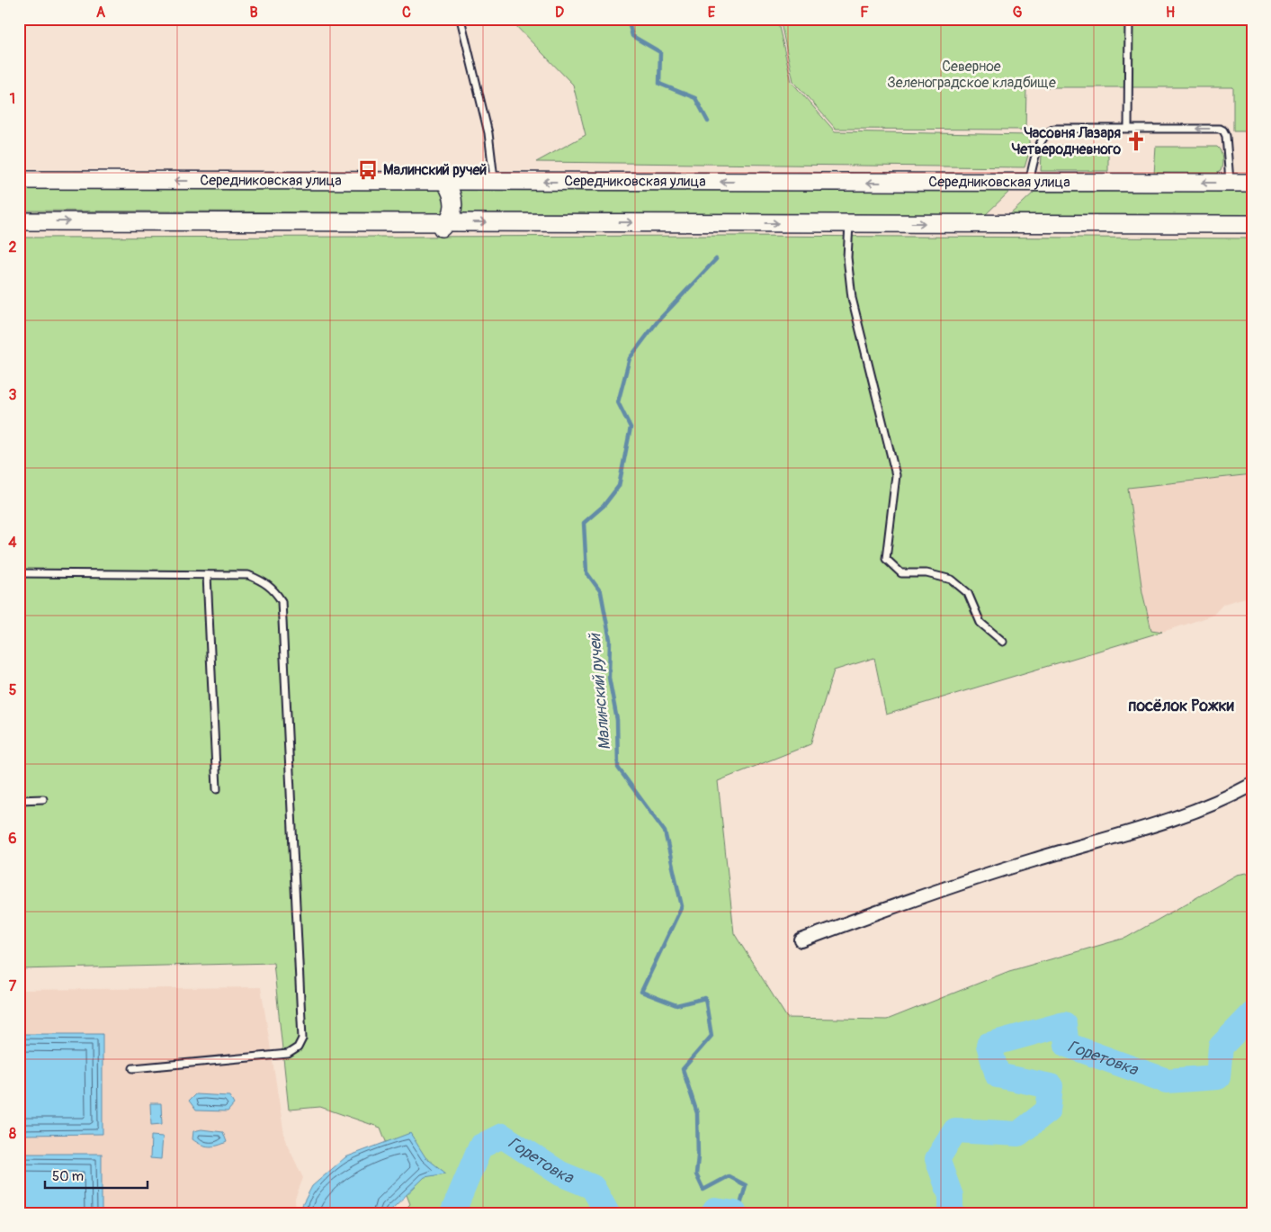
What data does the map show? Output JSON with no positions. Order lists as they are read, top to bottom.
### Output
{
  "streets": {
    "street": ["Середниковская улица"]
  },
  "districts": ["посёлок Рожки"],
  "water": ["Малинский ручей", "Горетовка"],
  "parks": ["Северное Зеленоградское кладбище"],
  "places": {
    "church": ["Часовня Лазаря Четверодневного"],
    "bus stop": ["Малинский ручей"]
  },
  "scale_bar": "50 m",
  "grid": {
    "columns": [
      "A",
      "B",
      "C",
      "D",
      "E",
      "F",
      "G",
      "H"
    ],
    "rows": [
      "1",
      "2",
      "3",
      "4",
      "5",
      "6",
      "7",
      "8"
    ]
  }
}
